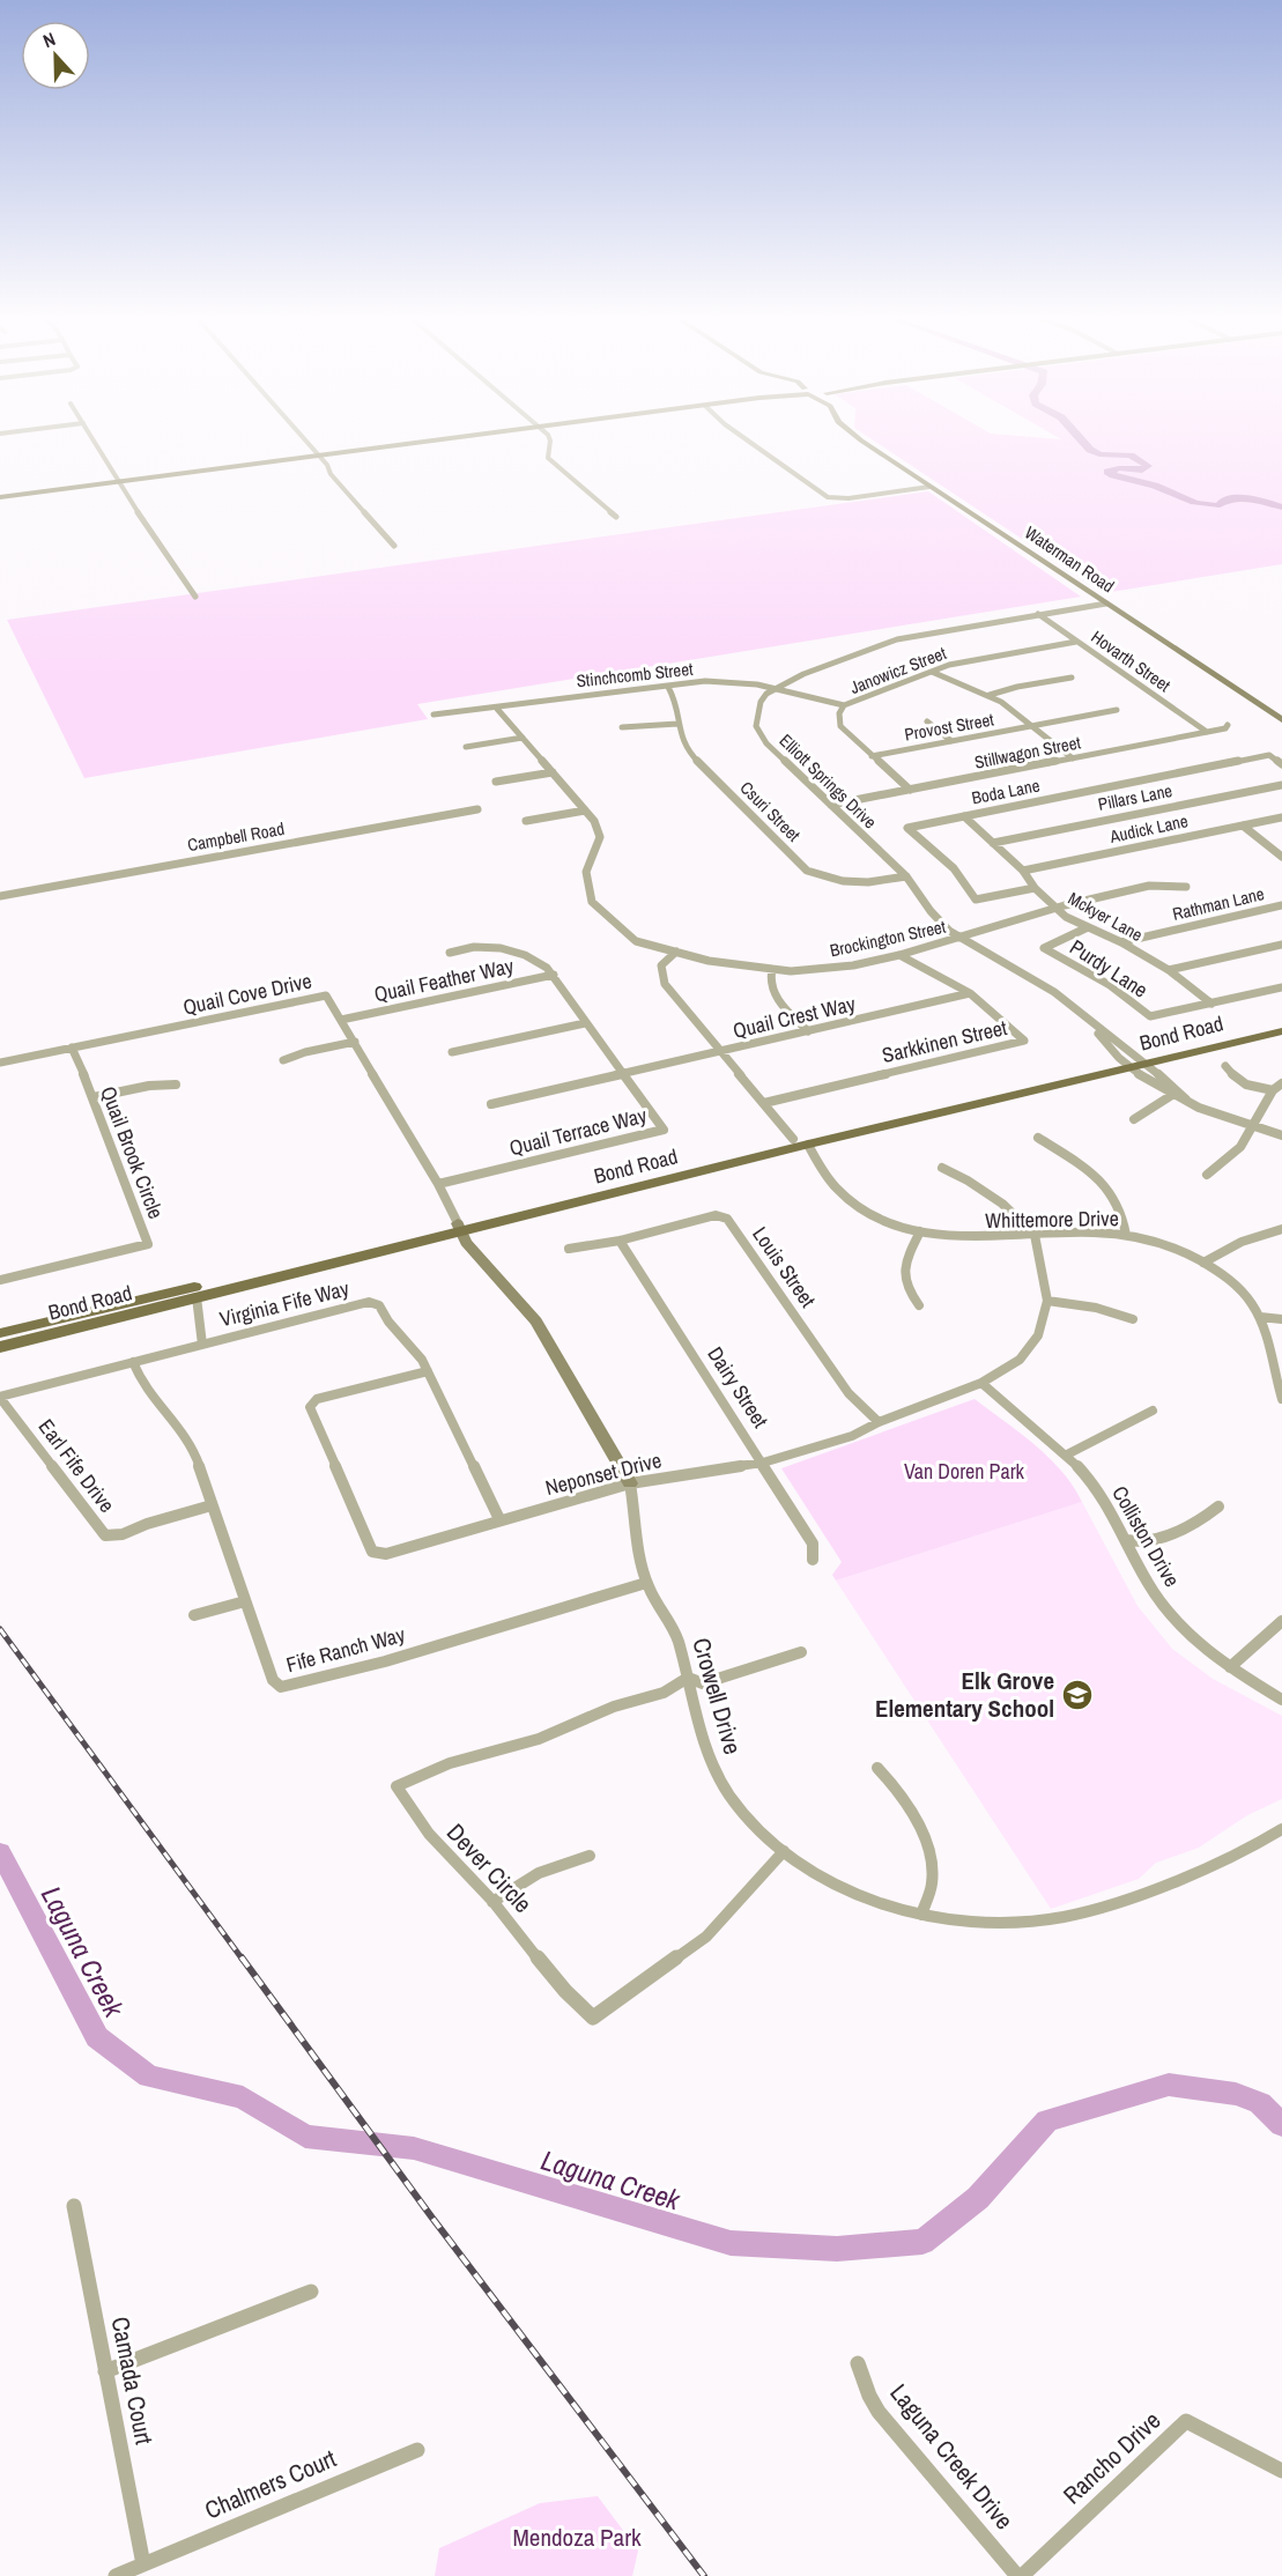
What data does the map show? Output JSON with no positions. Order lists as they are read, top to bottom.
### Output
{
  "streets": {
    "main road": ["Waterman Road", "Bond Road", "Crowell Drive"],
    "street": [
      "Hovarth Street",
      "Janowicz Street",
      "Stinchcomb Street",
      "Provost Street",
      "Stillwagon Street",
      "Elliott Springs Drive",
      "Boda Lane",
      "Pillars Lane",
      "Csuri Street",
      "Audick Lane",
      "Campbell Road",
      "Rathman Lane",
      "Mckyer Lane",
      "Brockington Street",
      "Purdy Lane",
      "Quail Feather Way",
      "Quail Cove Drive",
      "Quail Crest Way",
      "Sarkkinen Street",
      "Quail Terrace Way",
      "Quail Brook Circle",
      "Whittemore Drive",
      "Louis Street",
      "Virginia Fife Way",
      "Dairy Street",
      "Earl Fife Drive",
      "Neponset Drive",
      "Colliston Drive",
      "Fife Ranch Way",
      "Dever Circle",
      "Camada Court",
      "Laguna Creek Drive",
      "Rancho Drive",
      "Chalmers Court"
    ]
  },
  "crossings": [
    ["Hovarth Street", "Janowicz Street"],
    ["Hovarth Street", "Stillwagon Street"],
    ["Janowicz Street", "Stinchcomb Street"],
    ["Janowicz Street", "Provost Street"],
    ["Janowicz Street", "Stillwagon Street"],
    ["Stinchcomb Street", "Elliott Springs Drive"],
    ["Stinchcomb Street", "Csuri Street"],
    ["Stinchcomb Street", "Brockington Street"],
    ["Stillwagon Street", "Elliott Springs Drive"],
    ["Elliott Springs Drive", "Csuri Street"],
    ["Elliott Springs Drive", "Brockington Street"],
    ["Boda Lane", "Mckyer Lane"],
    ["Pillars Lane", "Mckyer Lane"],
    ["Audick Lane", "Mckyer Lane"],
    ["Rathman Lane", "Mckyer Lane"],
    ["Mckyer Lane", "Brockington Street"],
    ["Mckyer Lane", "Purdy Lane"],
    ["Brockington Street", "Sarkkinen Street"],
    ["Quail Feather Way", "Quail Cove Drive"],
    ["Quail Feather Way", "Quail Terrace Way"],
    ["Quail Cove Drive", "Bond Road"],
    ["Quail Cove Drive", "Quail Terrace Way"],
    ["Quail Cove Drive", "Quail Brook Circle"],
    ["Quail Cove Drive", "Crowell Drive"],
    ["Quail Crest Way", "Sarkkinen Street"],
    ["Quail Crest Way", "Quail Terrace Way"],
    ["Bond Road", "Whittemore Drive"],
    ["Bond Road", "Crowell Drive"],
    ["Whittemore Drive", "Neponset Drive"],
    ["Louis Street", "Dairy Street"],
    ["Louis Street", "Neponset Drive"],
    ["Virginia Fife Way", "Earl Fife Drive"],
    ["Virginia Fife Way", "Neponset Drive"],
    ["Virginia Fife Way", "Fife Ranch Way"],
    ["Dairy Street", "Neponset Drive"],
    ["Earl Fife Drive", "Fife Ranch Way"],
    ["Neponset Drive", "Colliston Drive"],
    ["Neponset Drive", "Crowell Drive"],
    ["Fife Ranch Way", "Crowell Drive"],
    ["Crowell Drive", "Dever Circle"],
    ["Camada Court", "Chalmers Court"],
    ["Laguna Creek Drive", "Rancho Drive"]
  ],
  "water": ["Laguna Creek"],
  "parks": ["Van Doren Park", "Mendoza Park"],
  "places": {
    "school or university": ["Elk Grove Elementary School"]
  },
  "north": "top"
}
